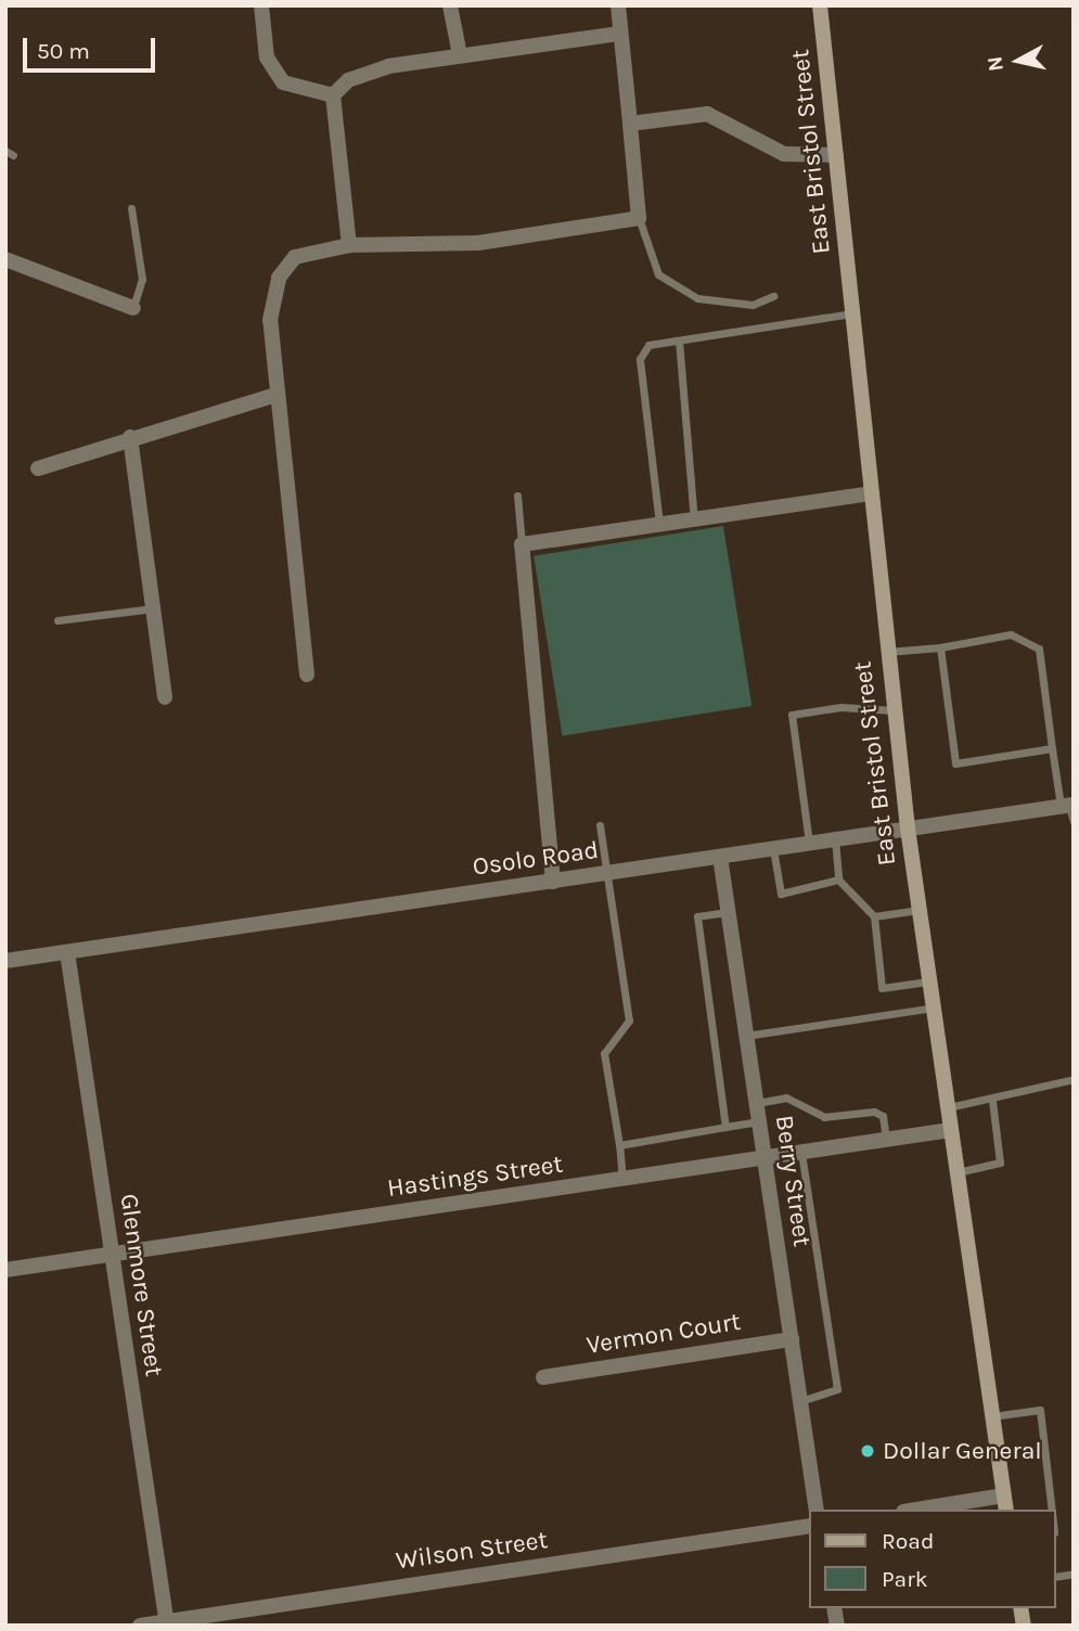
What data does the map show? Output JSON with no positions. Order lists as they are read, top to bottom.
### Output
{
  "streets": {
    "main road": ["East Bristol Street"],
    "street": [
      "Osolo Road",
      "Hastings Street",
      "Berry Street",
      "Glenmore Street",
      "Vermon Court",
      "Wilson Street"
    ]
  },
  "crossings": [
    ["East Bristol Street", "Osolo Road"],
    ["East Bristol Street", "Hastings Street"],
    ["Osolo Road", "Berry Street"],
    ["Osolo Road", "Glenmore Street"],
    ["Hastings Street", "Berry Street"],
    ["Hastings Street", "Glenmore Street"],
    ["Berry Street", "Vermon Court"],
    ["Glenmore Street", "Wilson Street"]
  ],
  "places": ["Dollar General"],
  "legend": ["Road", "Park"],
  "scale_bar": "50 m",
  "north": "left"
}
